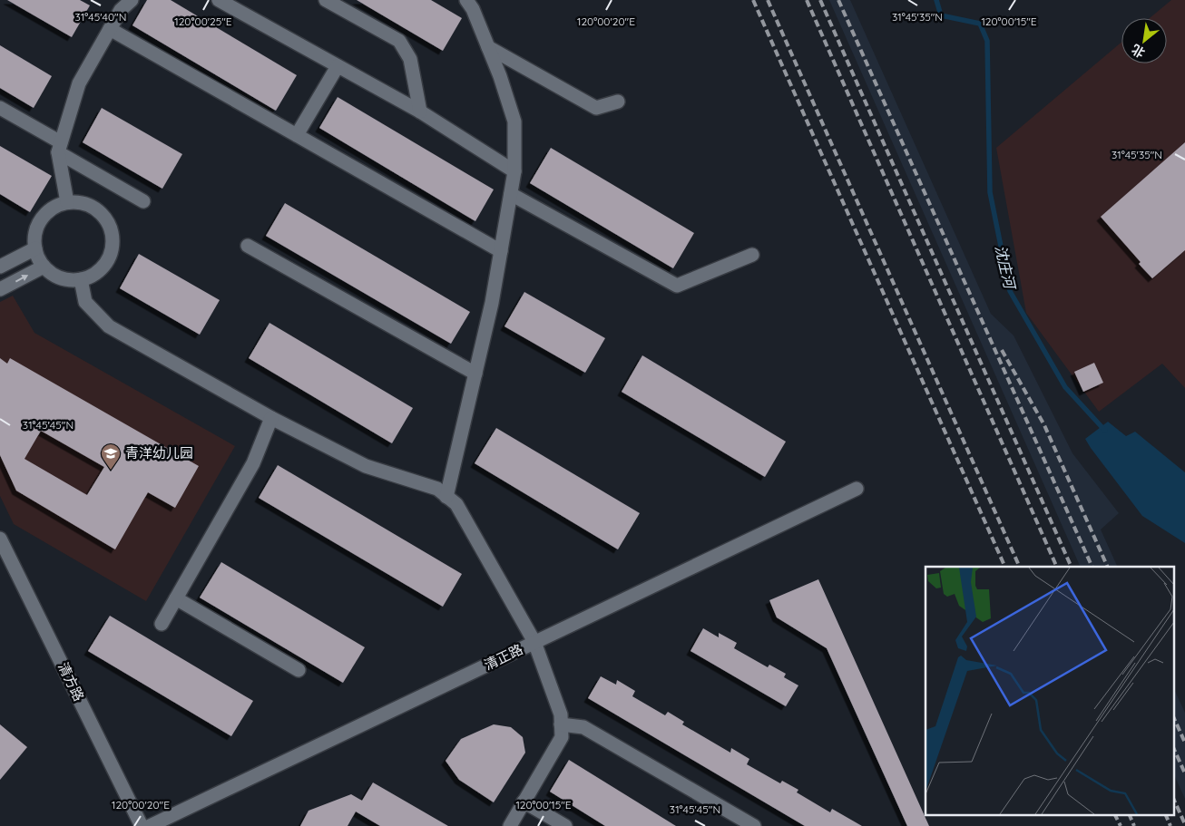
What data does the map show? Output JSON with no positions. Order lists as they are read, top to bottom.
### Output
{
  "streets": {
    "street": ["清正路", "清方路"]
  },
  "water": ["沈庄河"],
  "places": {
    "school or university": ["青洋幼儿园"]
  },
  "north": "bottom left",
  "coordinates": [
    "31°45'40\"N",
    "31°45'35\"N",
    "120°00'25\"E",
    "120°00'20\"E",
    "120°00'15\"E",
    "31°45'45\"N"
  ]
}
